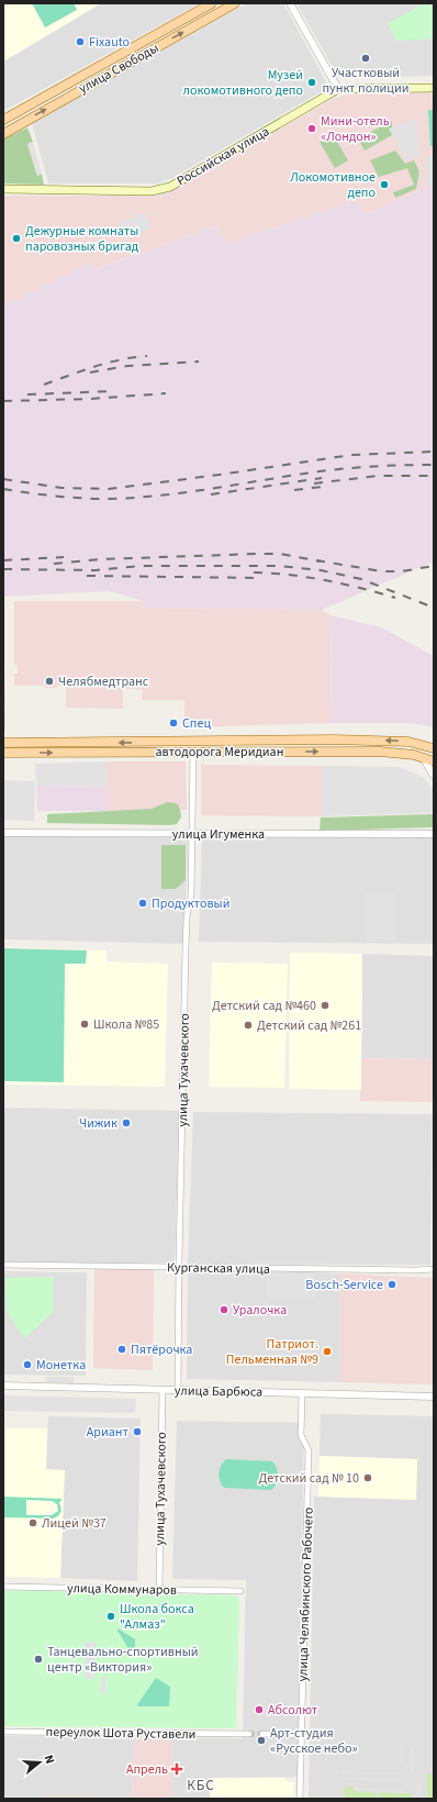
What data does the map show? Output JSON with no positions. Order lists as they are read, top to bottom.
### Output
{
  "streets": {
    "main road": ["улица Свободы", "Российская улица", "автодорога Меридиан"],
    "street": [
      "улица Игуменка",
      "улица Тухачевского",
      "Курганская улица",
      "улица Барбюса",
      "улица Коммунаров",
      "улица Челябинского Рабочего",
      "переулок Шота Руставели"
    ]
  },
  "crossings": [
    ["автодорога Меридиан", "улица Тухачевского"],
    ["улица Игуменка", "улица Тухачевского"],
    ["улица Тухачевского", "Курганская улица"],
    ["улица Тухачевского", "улица Барбюса"],
    ["улица Тухачевского", "улица Коммунаров"],
    ["улица Барбюса", "улица Челябинского Рабочего"]
  ],
  "districts": ["КБС"],
  "places": {
    "other": [
      "Fixauto",
      "Участковый пункт полиции",
      "Музей локомотивного депо",
      "Мини-отель «Лондон»",
      "Локомотивное депо",
      "Дежурные комнаты паровозных бригад",
      "Челябмедтранс",
      "Спец",
      "Продуктовый",
      "Детский сад №460",
      "Школа №85",
      "Детский сад №261",
      "Чижик",
      "Bosch-Service",
      "Уралочка",
      "Пятёрочка",
      "Патриот. Пельменная №9",
      "Монетка",
      "Ариант",
      "Детский сад № 10",
      "Лицей №37",
      "Школа бокса \"Алмаз\"",
      "Танцевально-спортивный центр «Виктория»",
      "Абсолют",
      "Арт-студия «Русское небо»"
    ],
    "health": ["Апрель"]
  },
  "north": "right"
}
